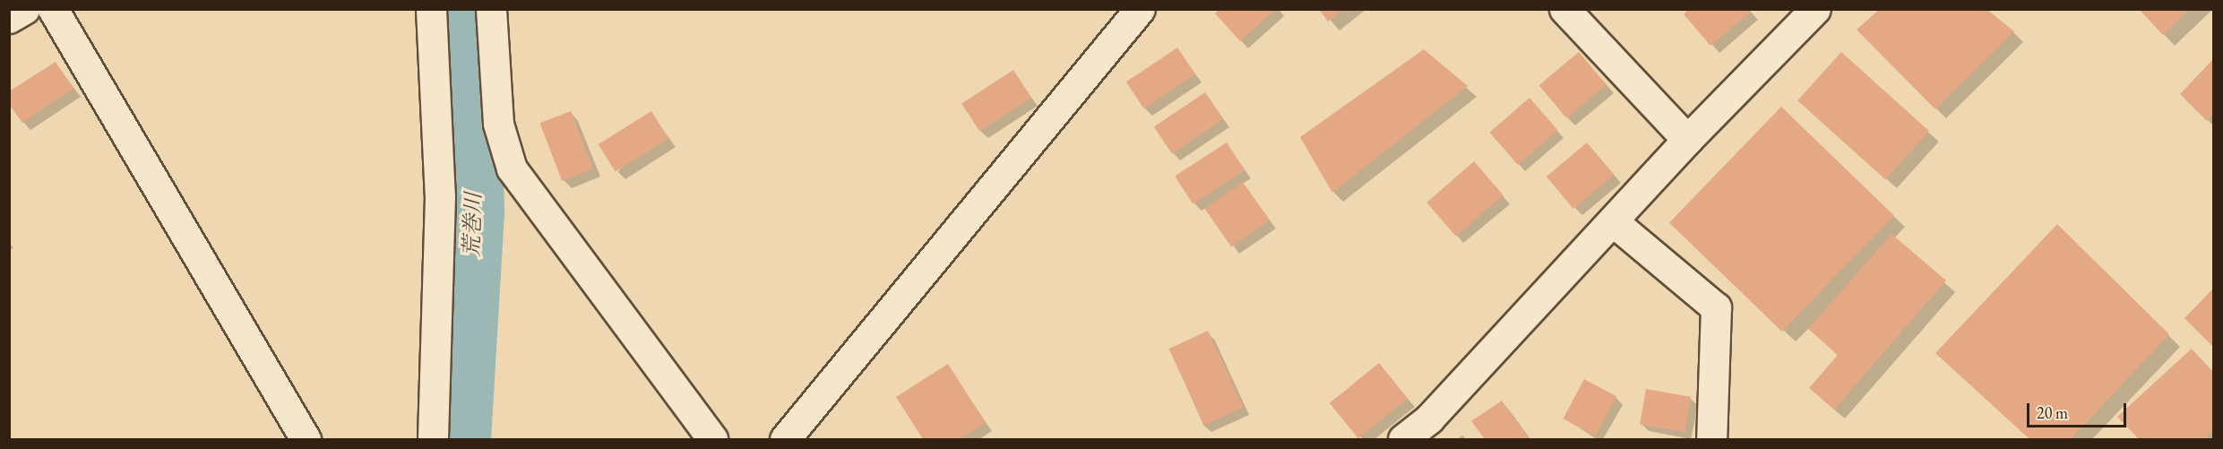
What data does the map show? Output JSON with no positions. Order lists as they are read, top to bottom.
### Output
{
  "water": ["荒巻川"],
  "scale_bar": "20 m"
}
